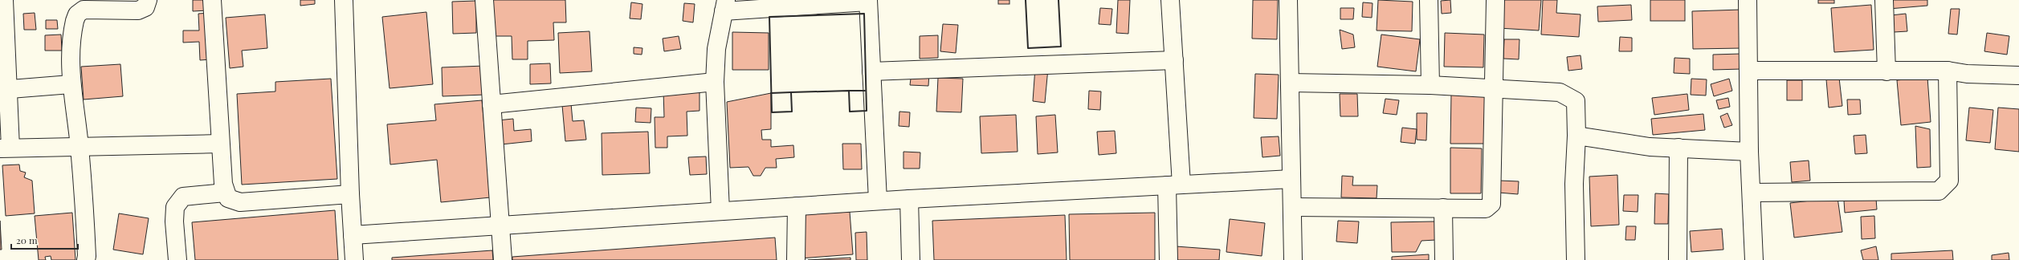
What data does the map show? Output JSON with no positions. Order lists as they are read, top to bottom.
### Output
{
  "scale_bar": "20 m"
}
